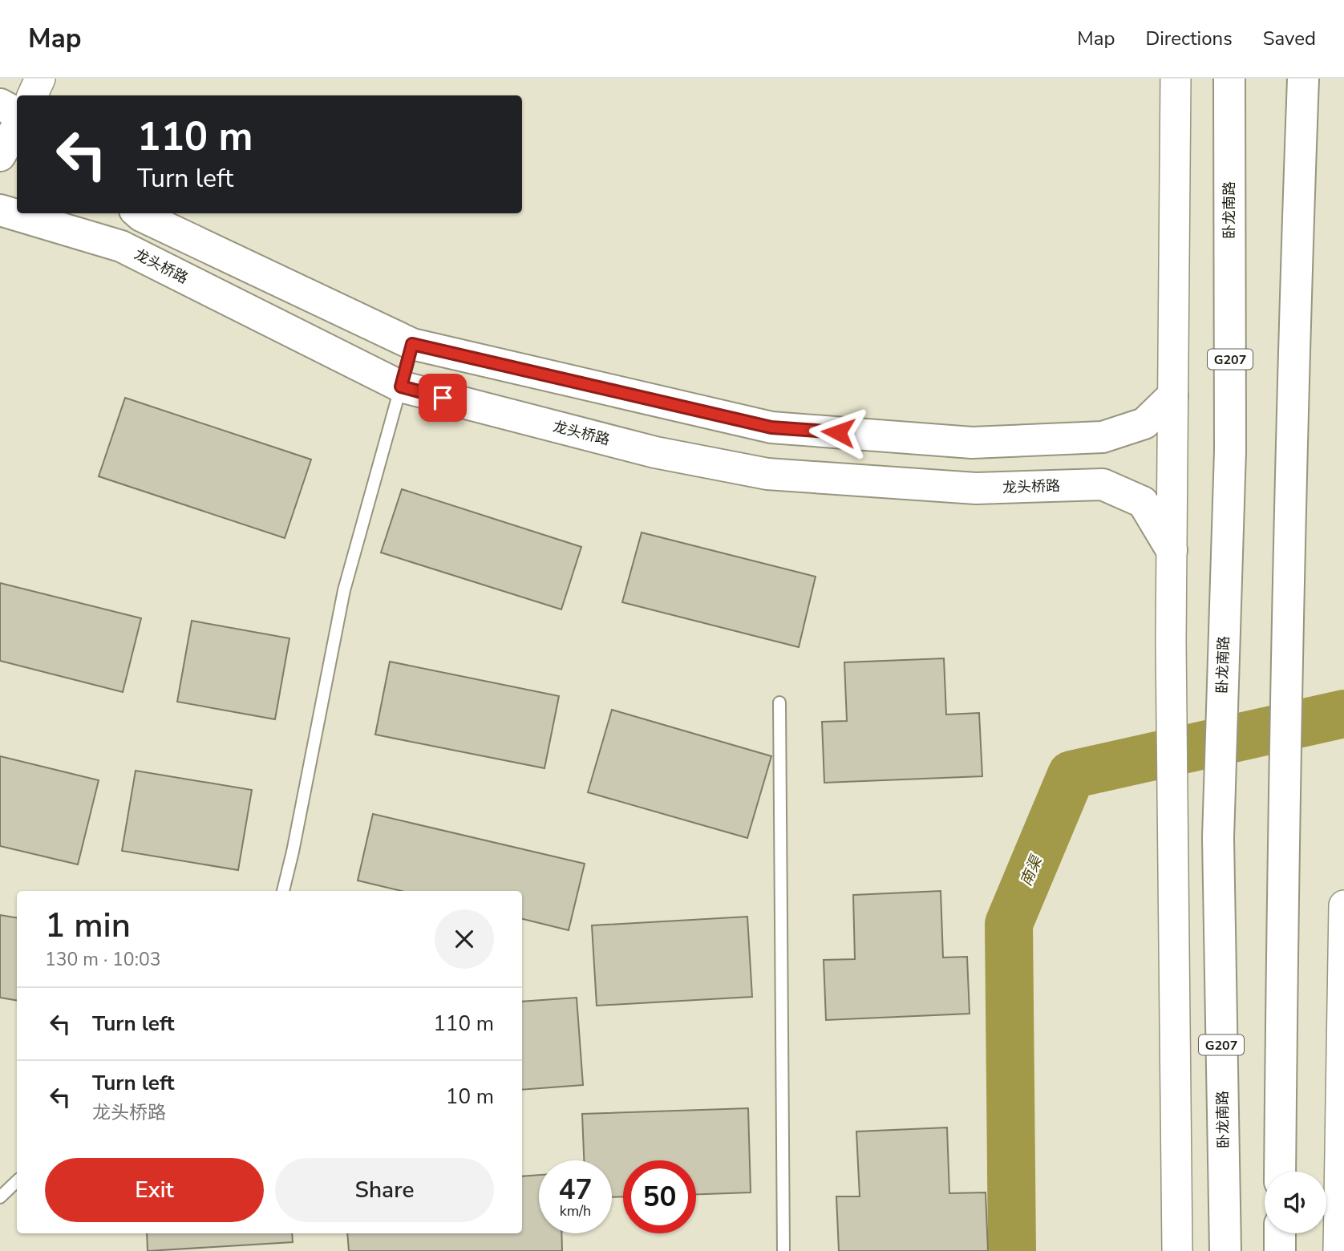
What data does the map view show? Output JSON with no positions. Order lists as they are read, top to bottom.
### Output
{
  "streets": {
    "main road": ["卧龙南路", "龙头桥路", "G207"]
  },
  "water": ["南渠"],
  "page": {
    "header": "Map",
    "nav": ["Map", "Directions", "Saved"],
    "turn": ["110 m", "Turn left"],
    "heading": ["1 min", "130 m · 10:03"],
    "list": [
      {
        "name": "Turn left",
        "value": "110 m"
      },
      {
        "name": "Turn left",
        "note": "龙头桥路",
        "value": "10 m"
      }
    ],
    "buttons": ["Exit", "Share"],
    "speed": "47 km/h",
    "limit": "50"
  }
}
